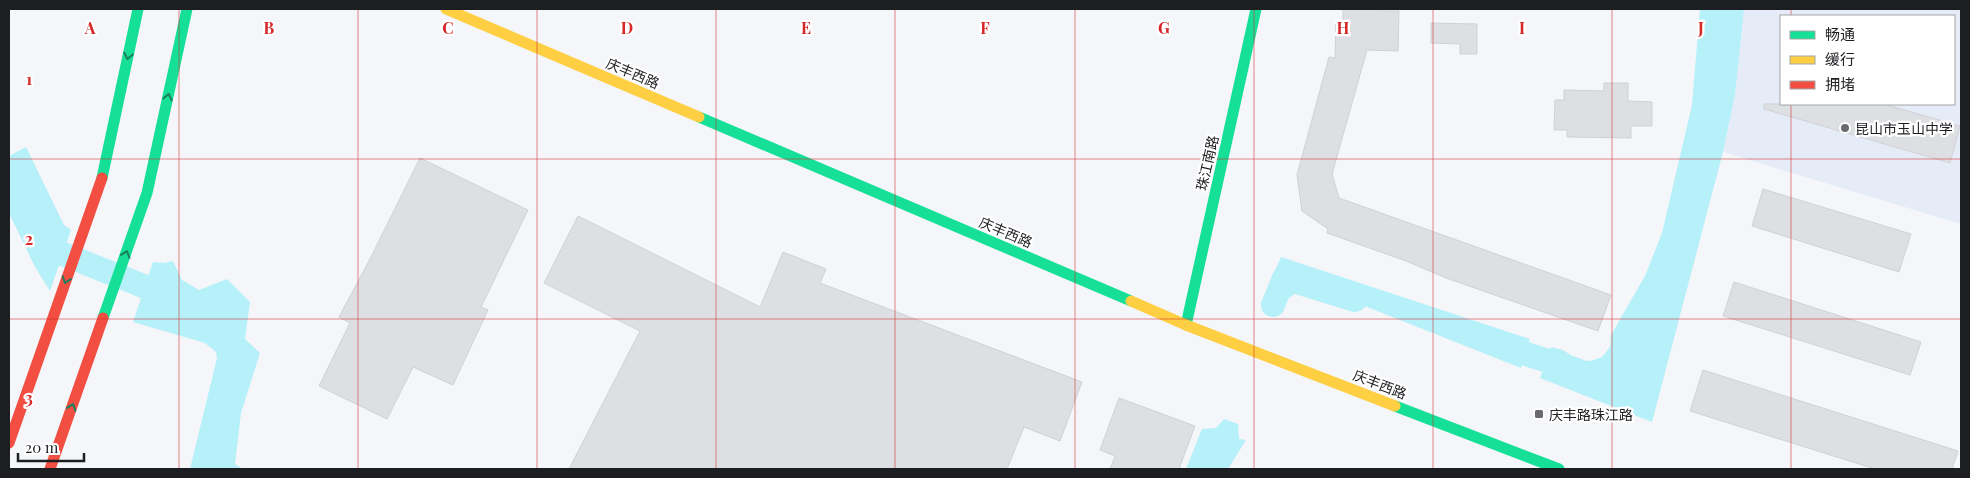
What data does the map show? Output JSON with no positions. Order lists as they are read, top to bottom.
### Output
{
  "streets": {
    "street": ["庆丰西路", "珠江南路"]
  },
  "crossings": [
    ["庆丰西路", "珠江南路"]
  ],
  "places": {
    "other": ["昆山市玉山中学"],
    "transit": ["庆丰路珠江路"]
  },
  "legend": ["畅通", "缓行", "拥堵"],
  "scale_bar": "20 m",
  "grid": {
    "columns": [
      "A",
      "B",
      "C",
      "D",
      "E",
      "F",
      "G",
      "H",
      "I",
      "J"
    ],
    "rows": ["1", "2", "3"]
  }
}
